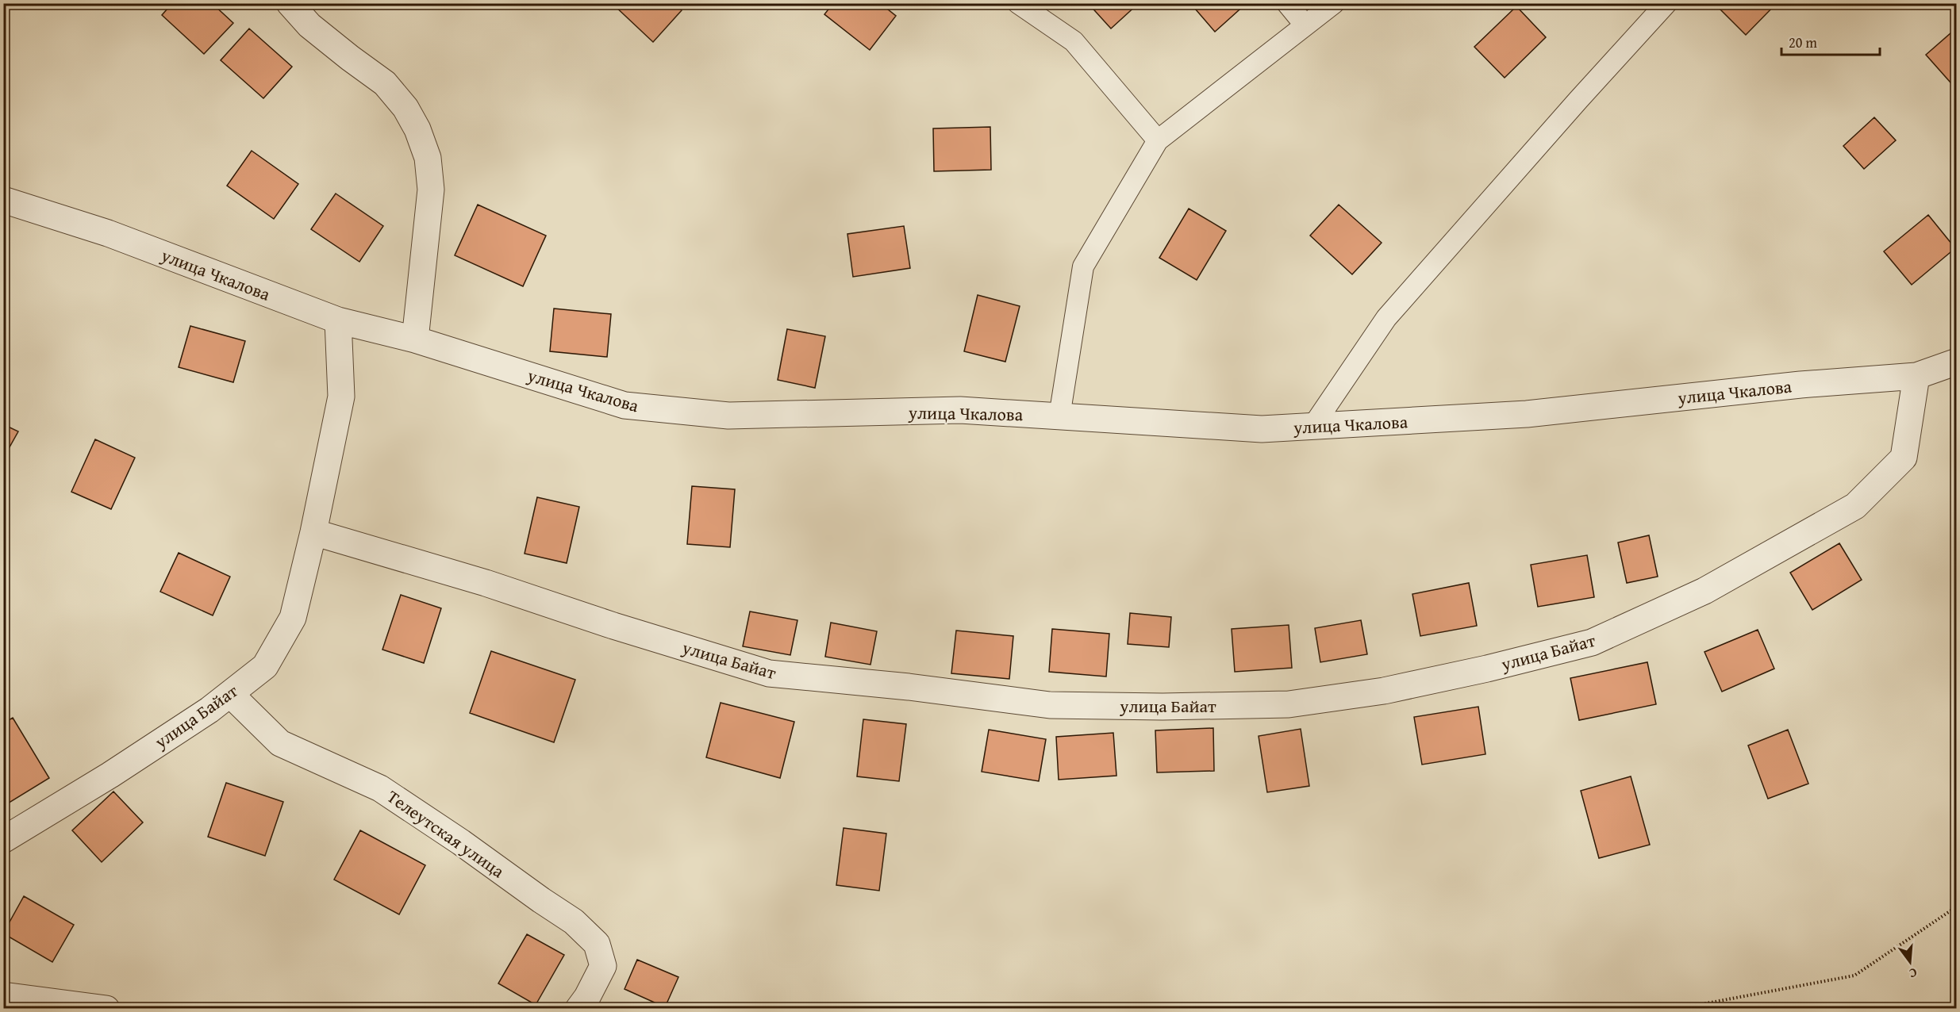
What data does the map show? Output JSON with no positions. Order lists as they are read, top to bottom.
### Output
{
  "streets": {
    "street": ["улица Чкалова", "улица Байат", "Телеутская улица"]
  },
  "crossings": [
    ["улица Чкалова", "улица Байат"],
    ["улица Байат", "Телеутская улица"]
  ],
  "scale_bar": "20 m",
  "north": "bottom"
}
